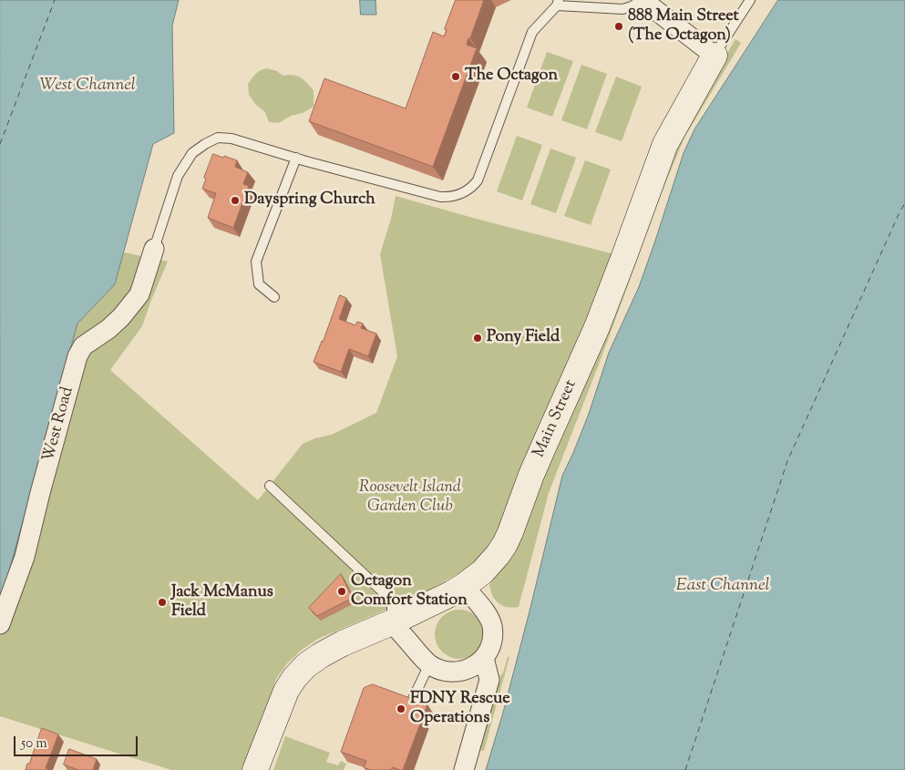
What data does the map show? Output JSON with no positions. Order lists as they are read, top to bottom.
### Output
{
  "streets": {
    "street": ["Main Street", "West Road"]
  },
  "water": ["West Channel", "East Channel"],
  "parks": ["Roosevelt Island Garden Club"],
  "places": [
    "888 Main Street (The Octagon)",
    "The Octagon",
    "Dayspring Church",
    "Pony Field",
    "Octagon Comfort Station",
    "Jack McManus Field",
    "FDNY Rescue Operations"
  ],
  "scale_bar": "50 m"
}
